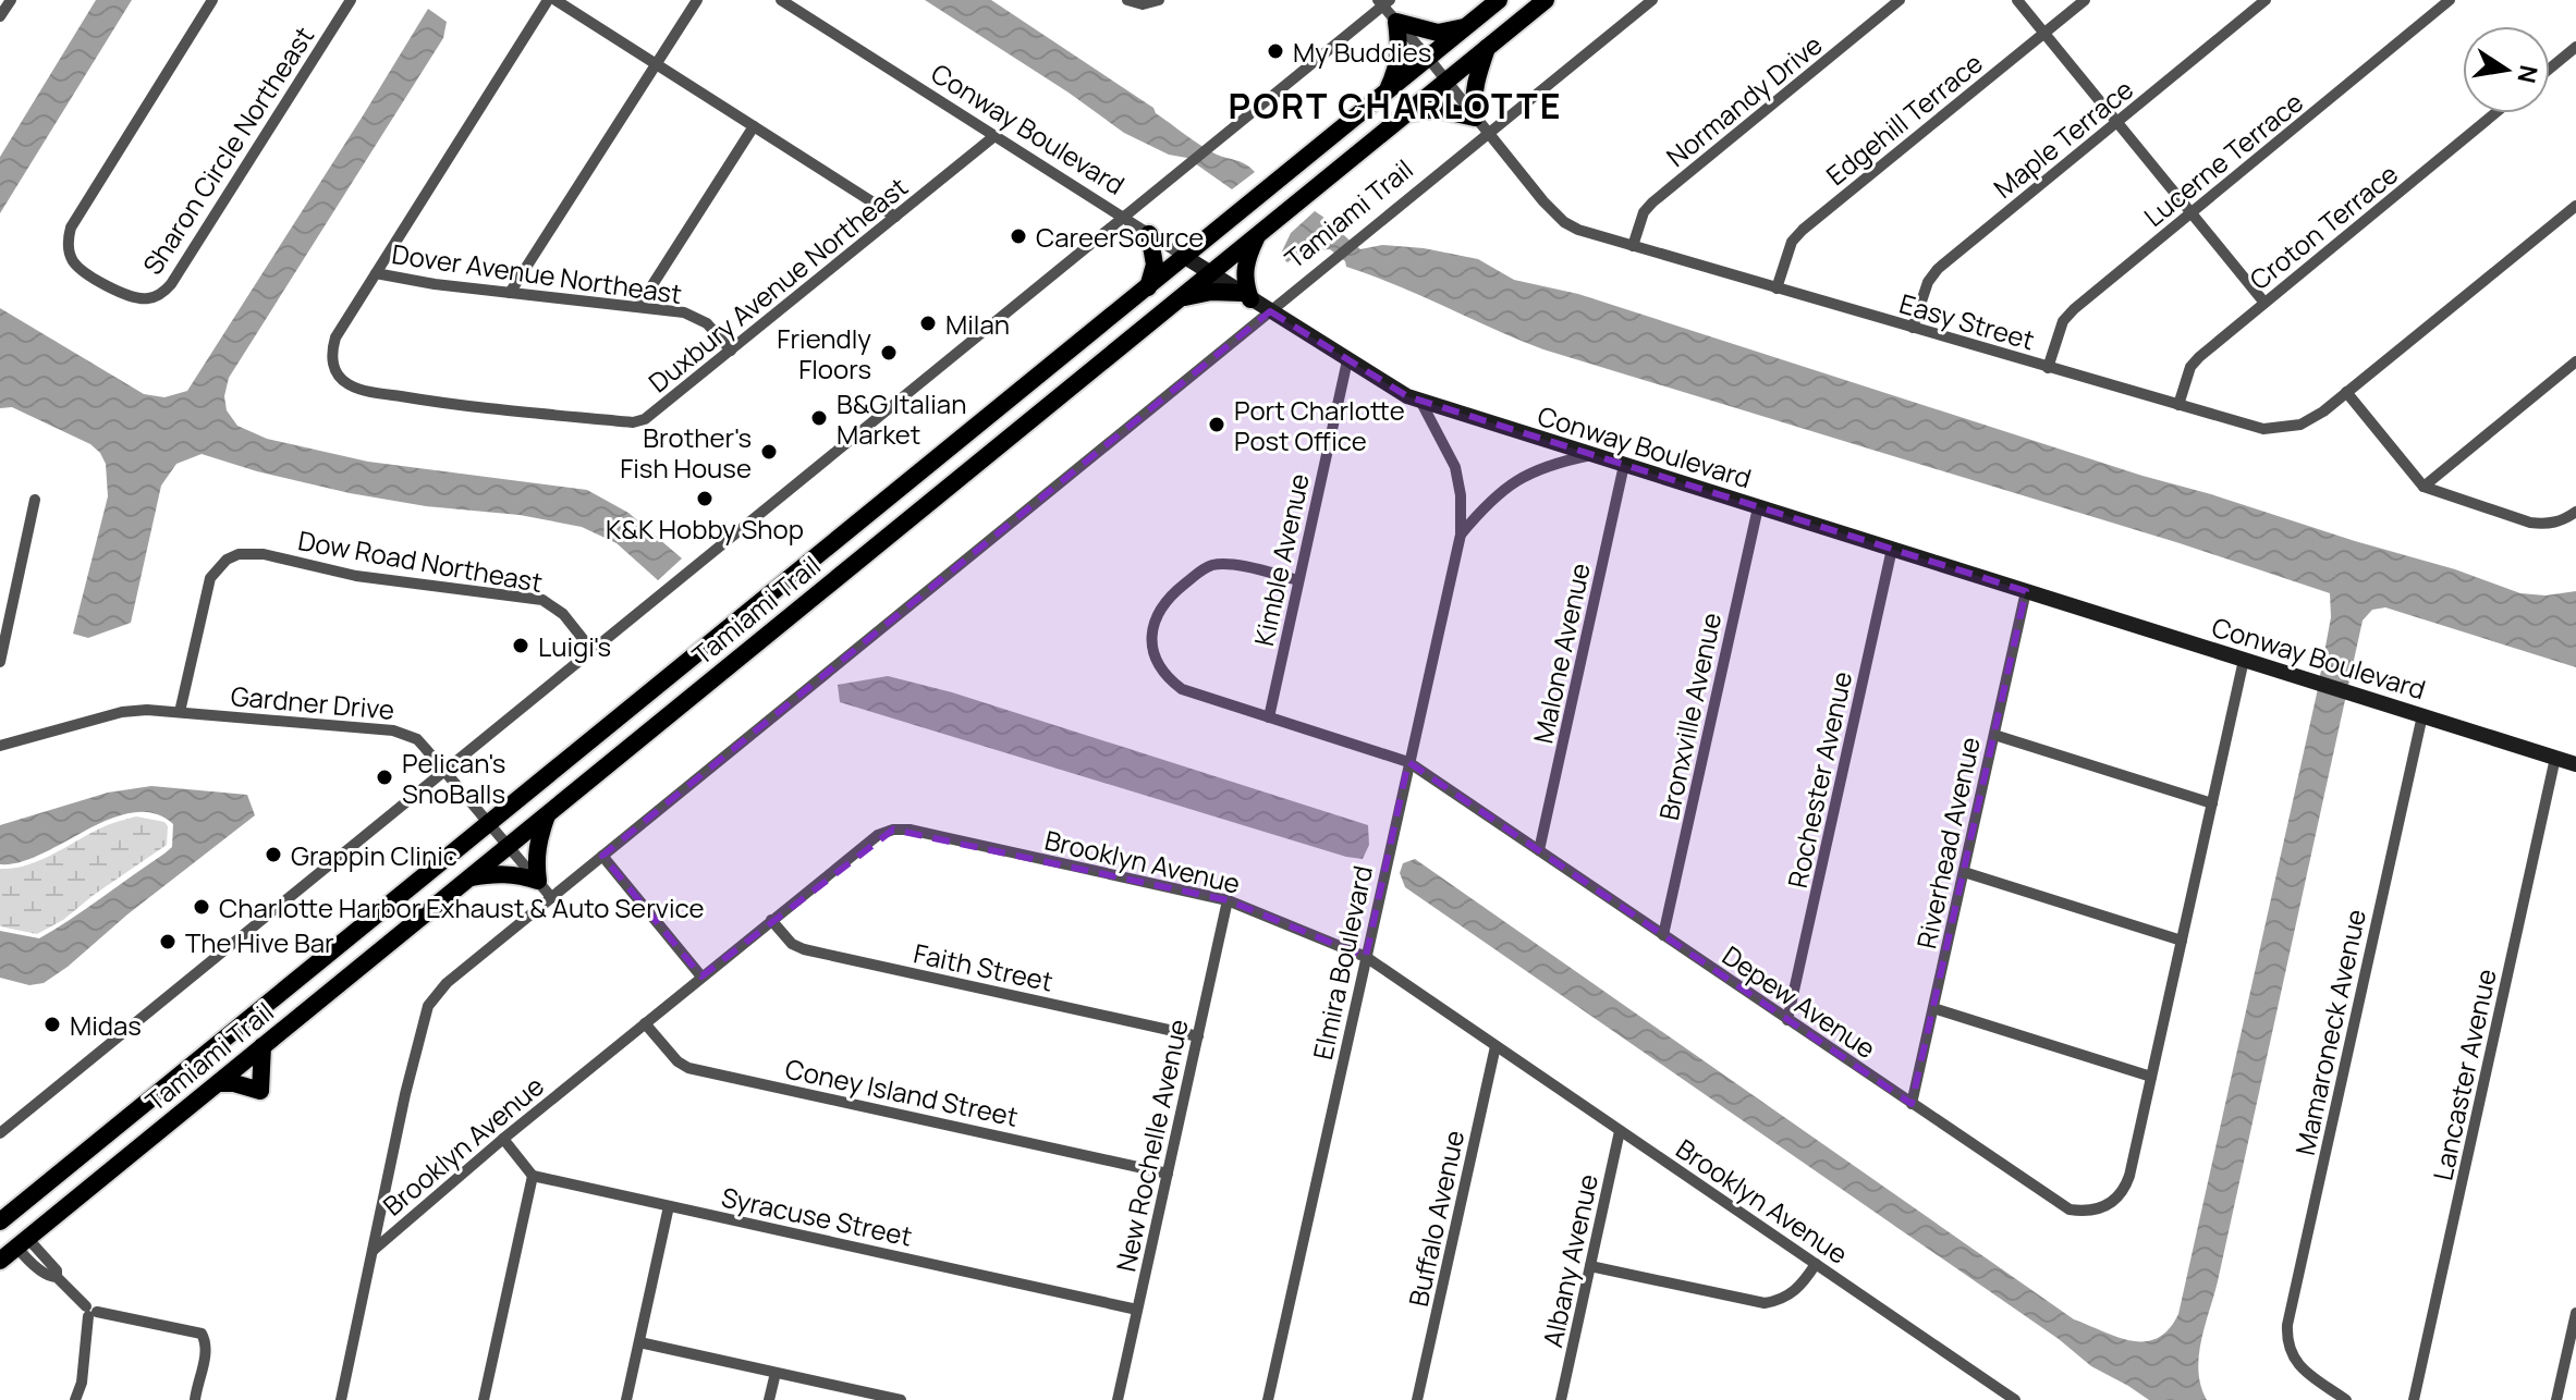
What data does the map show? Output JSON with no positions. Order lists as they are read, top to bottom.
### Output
{
  "streets": {
    "main road": ["Tamiami Trail"],
    "street": [
      "Normandy Drive",
      "Edgehill Terrace",
      "Conway Boulevard",
      "Maple Terrace",
      "Sharon Circle Northeast",
      "Lucerne Terrace",
      "Croton Terrace",
      "Dover Avenue Northeast",
      "Duxbury Avenue Northeast",
      "Easy Street",
      "Kimble Avenue",
      "Dow Road Northeast",
      "Malone Avenue",
      "Gardner Drive",
      "Bronxville Avenue",
      "Rochester Avenue",
      "Riverhead Avenue",
      "Brooklyn Avenue",
      "Elmira Boulevard",
      "Faith Street",
      "Depew Avenue",
      "Mamaroneck Avenue",
      "Lancaster Avenue",
      "Coney Island Street",
      "New Rochelle Avenue",
      "Syracuse Street",
      "Buffalo Avenue",
      "Albany Avenue"
    ]
  },
  "crossings": [
    ["Normandy Drive", "Easy Street"],
    ["Edgehill Terrace", "Easy Street"],
    ["Conway Boulevard", "Tamiami Trail"],
    ["Conway Boulevard", "Duxbury Avenue Northeast"],
    ["Conway Boulevard", "Kimble Avenue"],
    ["Conway Boulevard", "Malone Avenue"],
    ["Conway Boulevard", "Bronxville Avenue"],
    ["Conway Boulevard", "Rochester Avenue"],
    ["Conway Boulevard", "Riverhead Avenue"],
    ["Conway Boulevard", "Elmira Boulevard"],
    ["Conway Boulevard", "Depew Avenue"],
    ["Conway Boulevard", "Mamaroneck Avenue"],
    ["Conway Boulevard", "Lancaster Avenue"],
    ["Maple Terrace", "Easy Street"],
    ["Lucerne Terrace", "Easy Street"],
    ["Tamiami Trail", "Easy Street"],
    ["Tamiami Trail", "Gardner Drive"],
    ["Tamiami Trail", "Brooklyn Avenue"],
    ["Croton Terrace", "Easy Street"],
    ["Dover Avenue Northeast", "Duxbury Avenue Northeast"],
    ["Kimble Avenue", "Depew Avenue"],
    ["Dow Road Northeast", "Gardner Drive"],
    ["Malone Avenue", "Depew Avenue"],
    ["Bronxville Avenue", "Depew Avenue"],
    ["Rochester Avenue", "Depew Avenue"],
    ["Riverhead Avenue", "Depew Avenue"],
    ["Brooklyn Avenue", "Elmira Boulevard"],
    ["Brooklyn Avenue", "Faith Street"],
    ["Brooklyn Avenue", "Coney Island Street"],
    ["Brooklyn Avenue", "New Rochelle Avenue"],
    ["Brooklyn Avenue", "Buffalo Avenue"],
    ["Brooklyn Avenue", "Albany Avenue"],
    ["Elmira Boulevard", "Depew Avenue"],
    ["Faith Street", "New Rochelle Avenue"],
    ["Coney Island Street", "New Rochelle Avenue"],
    ["New Rochelle Avenue", "Syracuse Street"]
  ],
  "districts": ["PORT CHARLOTTE"],
  "places": [
    "My Buddies",
    "CareerSource",
    "Milan",
    "Friendly Floors",
    "B&G Italian Market",
    "Port Charlotte Post Office",
    "Brother's Fish House",
    "K&K Hobby Shop",
    "Luigi's",
    "Pelican's SnoBalls",
    "Grappin Clinic",
    "Charlotte Harbor Exhaust & Auto Service",
    "The Hive Bar",
    "Midas"
  ],
  "north": "right"
}
